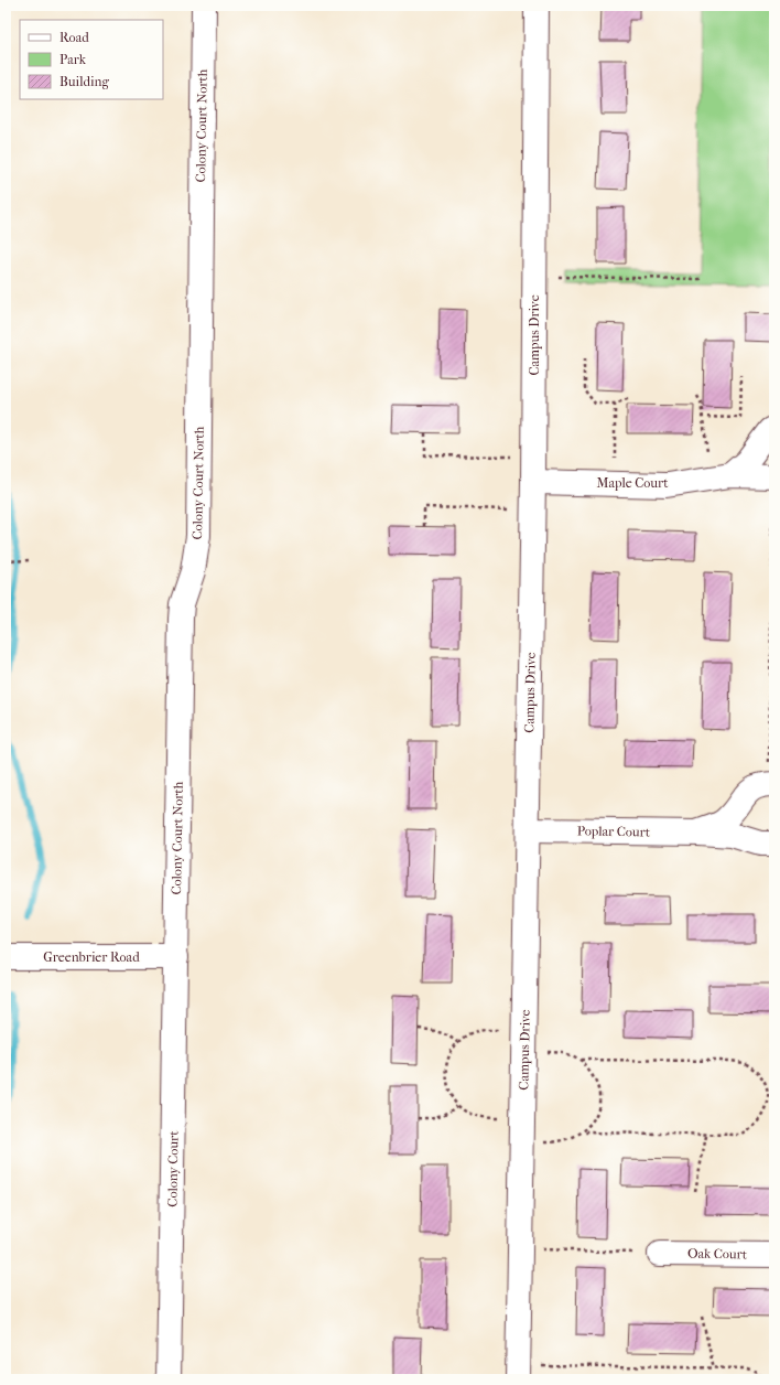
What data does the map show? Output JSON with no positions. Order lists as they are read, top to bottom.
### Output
{
  "streets": {
    "street": [
      "Colony Court North",
      "Campus Drive",
      "Maple Court",
      "Poplar Court",
      "Greenbrier Road",
      "Colony Court",
      "Oak Court"
    ]
  },
  "crossings": [
    ["Colony Court North", "Greenbrier Road"],
    ["Colony Court North", "Colony Court"],
    ["Campus Drive", "Maple Court"],
    ["Campus Drive", "Poplar Court"],
    ["Greenbrier Road", "Colony Court"]
  ],
  "legend": ["Road", "Park", "Building"]
}
